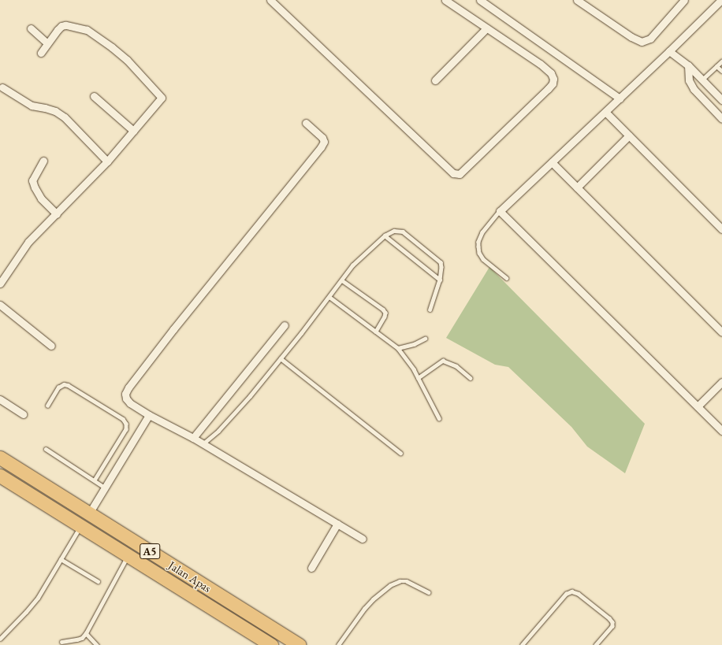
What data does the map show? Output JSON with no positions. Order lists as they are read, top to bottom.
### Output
{
  "streets": {
    "highway": ["A5", "Jalan Apas"]
  }
}
